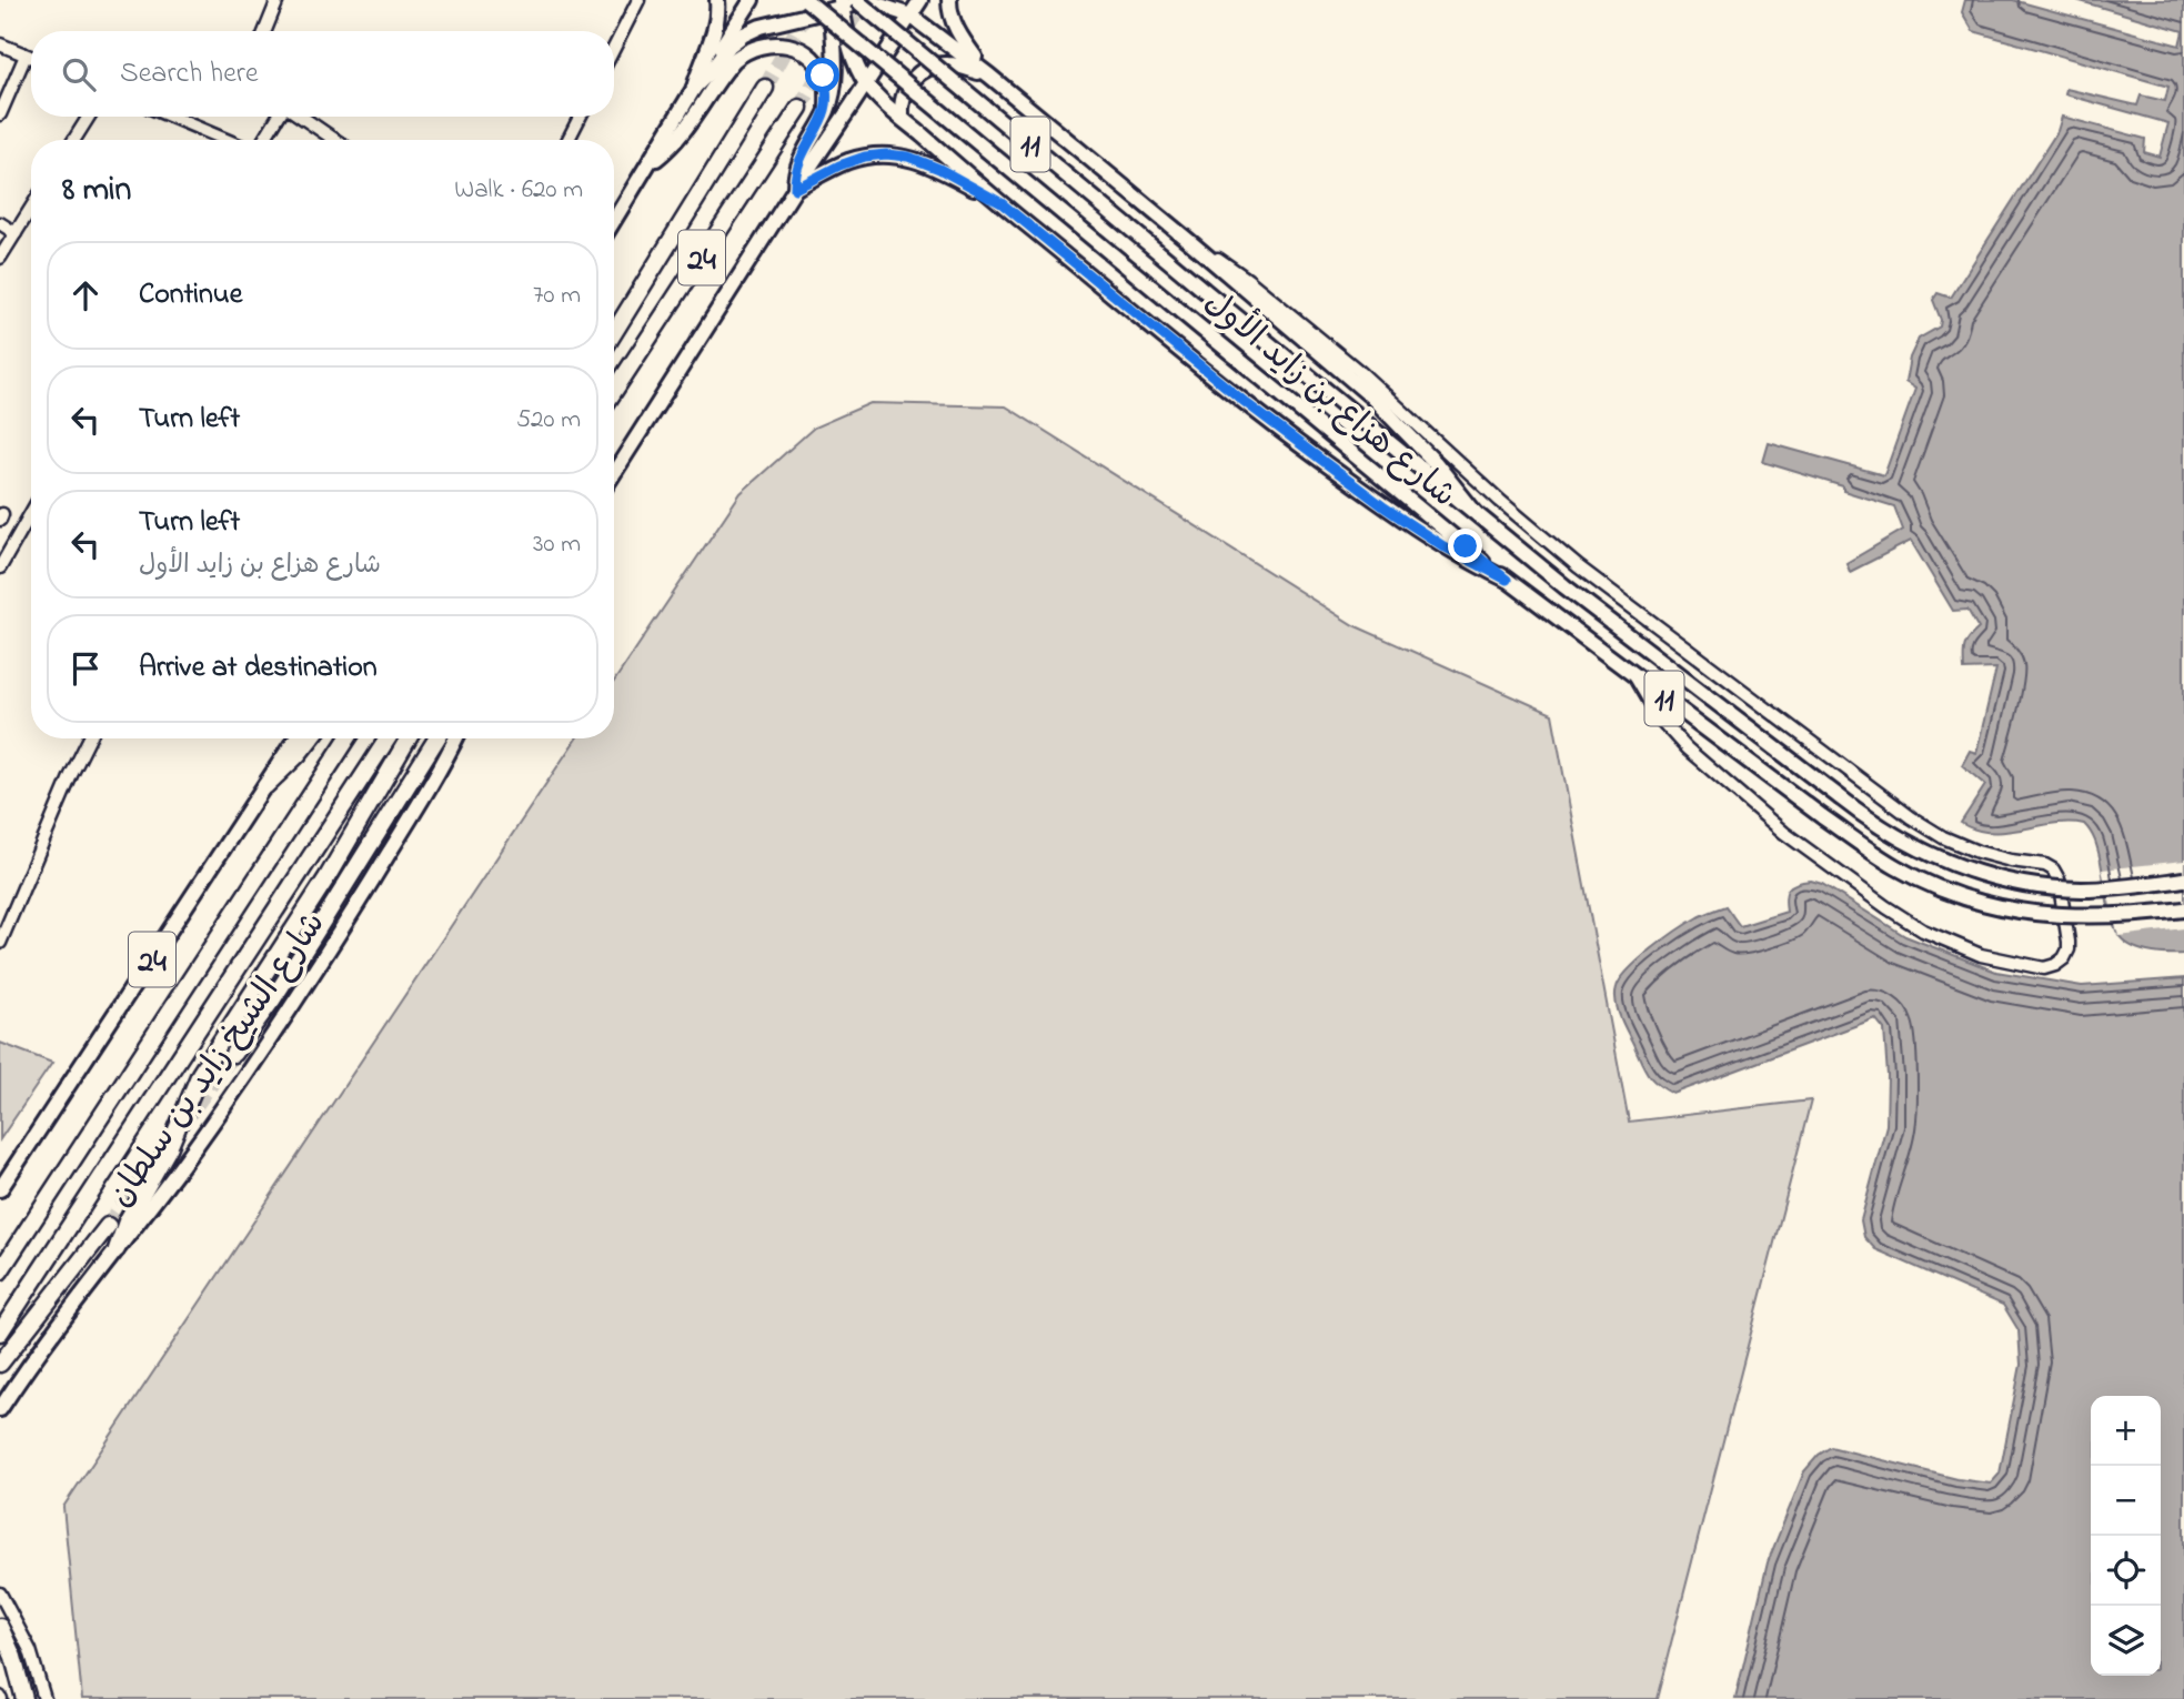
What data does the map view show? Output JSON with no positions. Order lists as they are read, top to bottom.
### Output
{
  "streets": {
    "highway": ["24", "شارع الشيخ زايد بن سلطان"],
    "main road": ["11", "شارع هزاع بن زايد الأول"]
  },
  "page": {
    "search": "Search here",
    "heading": ["8 min", "Walk · 620 m"],
    "list": [
      ["Continue", "70 m"],
      ["Turn left", "520 m"],
      ["Turn left", "شارع هزاع بن زايد الأول", "30 m"],
      "Arrive at destination"
    ],
    "map_buttons": ["+", "−"]
  }
}
